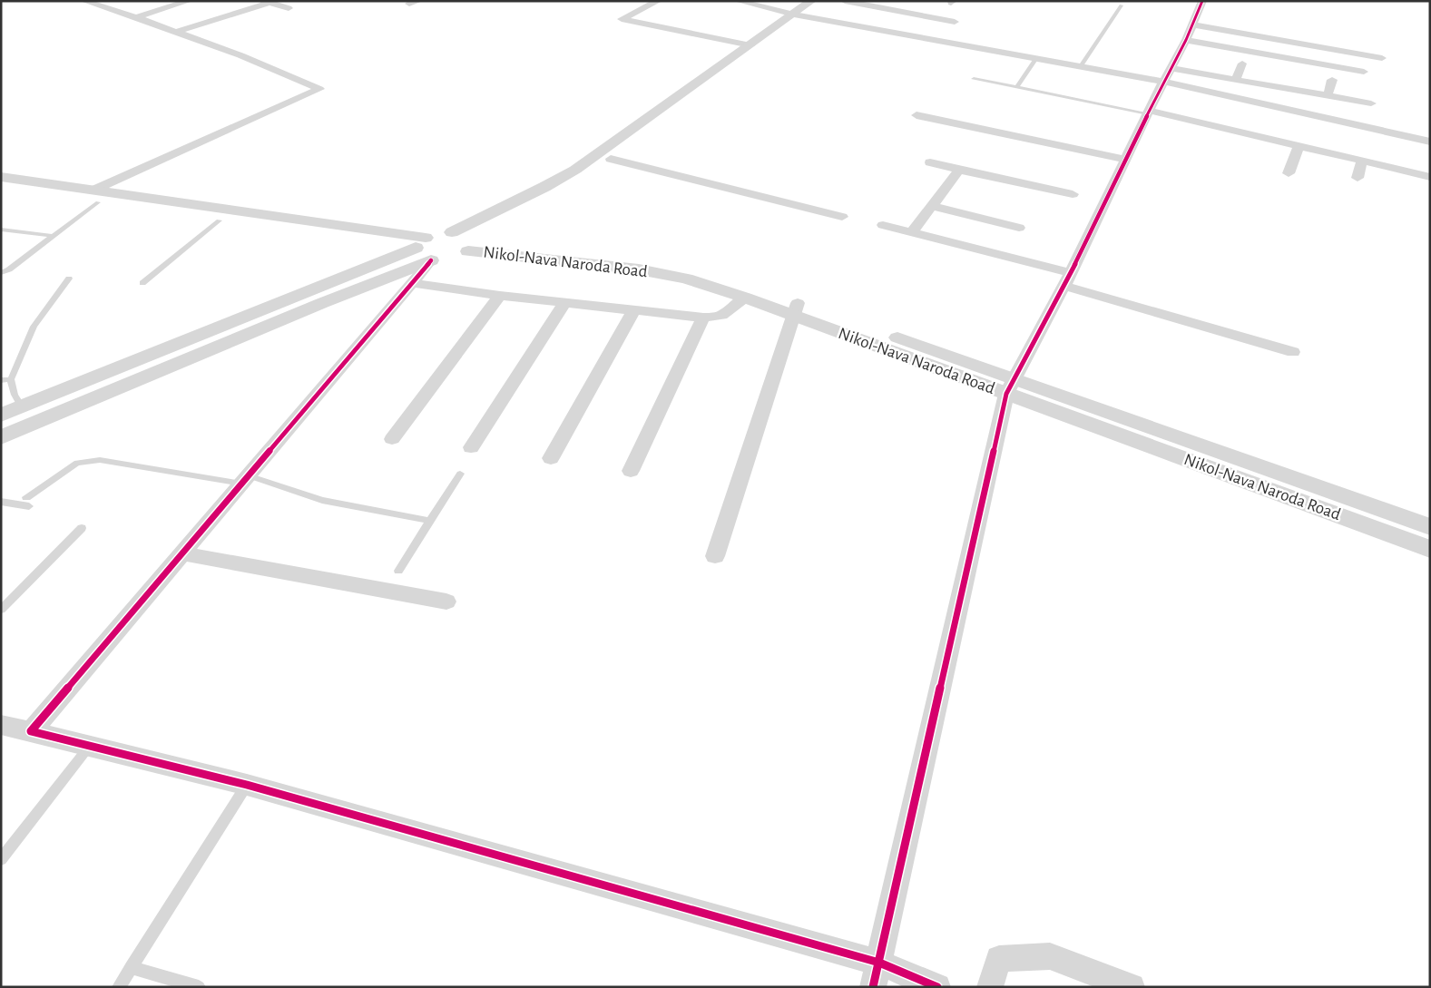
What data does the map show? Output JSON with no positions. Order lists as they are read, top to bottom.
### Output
{
  "streets": {
    "street": ["Nikol-Nava Naroda Road"]
  }
}
